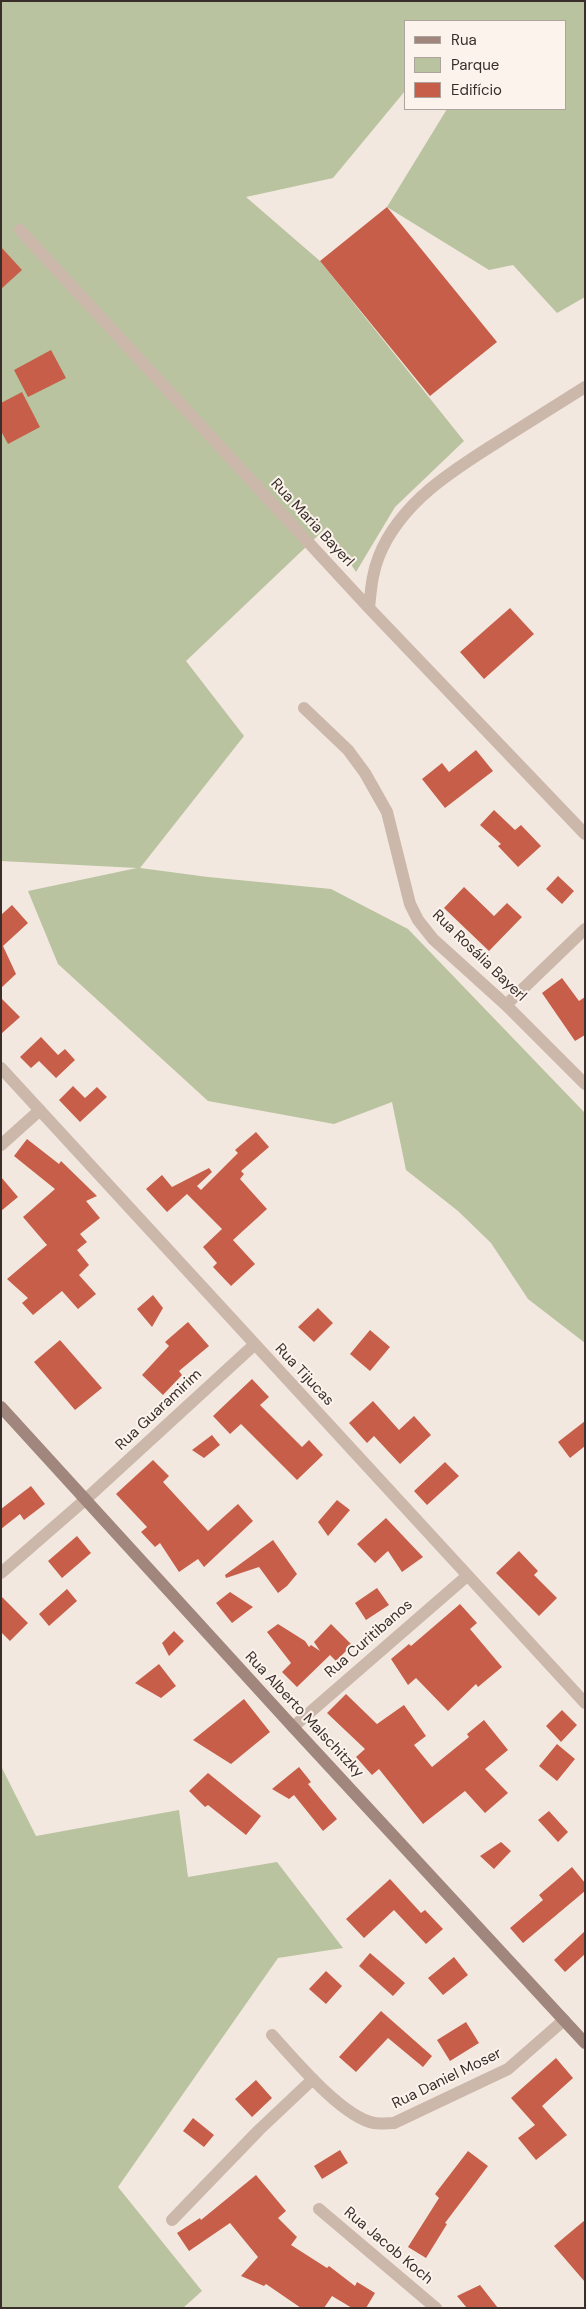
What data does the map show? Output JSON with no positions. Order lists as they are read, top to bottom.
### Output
{
  "streets": {
    "street": [
      "Rua Maria Bayerl",
      "Rua Rosália Bayerl",
      "Rua Tijucas",
      "Rua Guaramirim",
      "Rua Curitibanos",
      "Rua Alberto Malschitzky",
      "Rua Daniel Moser",
      "Rua Jacob Koch"
    ]
  },
  "crossings": [
    ["Rua Tijucas", "Rua Guaramirim"],
    ["Rua Tijucas", "Rua Curitibanos"],
    ["Rua Guaramirim", "Rua Alberto Malschitzky"],
    ["Rua Curitibanos", "Rua Alberto Malschitzky"],
    ["Rua Alberto Malschitzky", "Rua Daniel Moser"]
  ],
  "legend": ["Rua", "Parque", "Edifício"]
}
